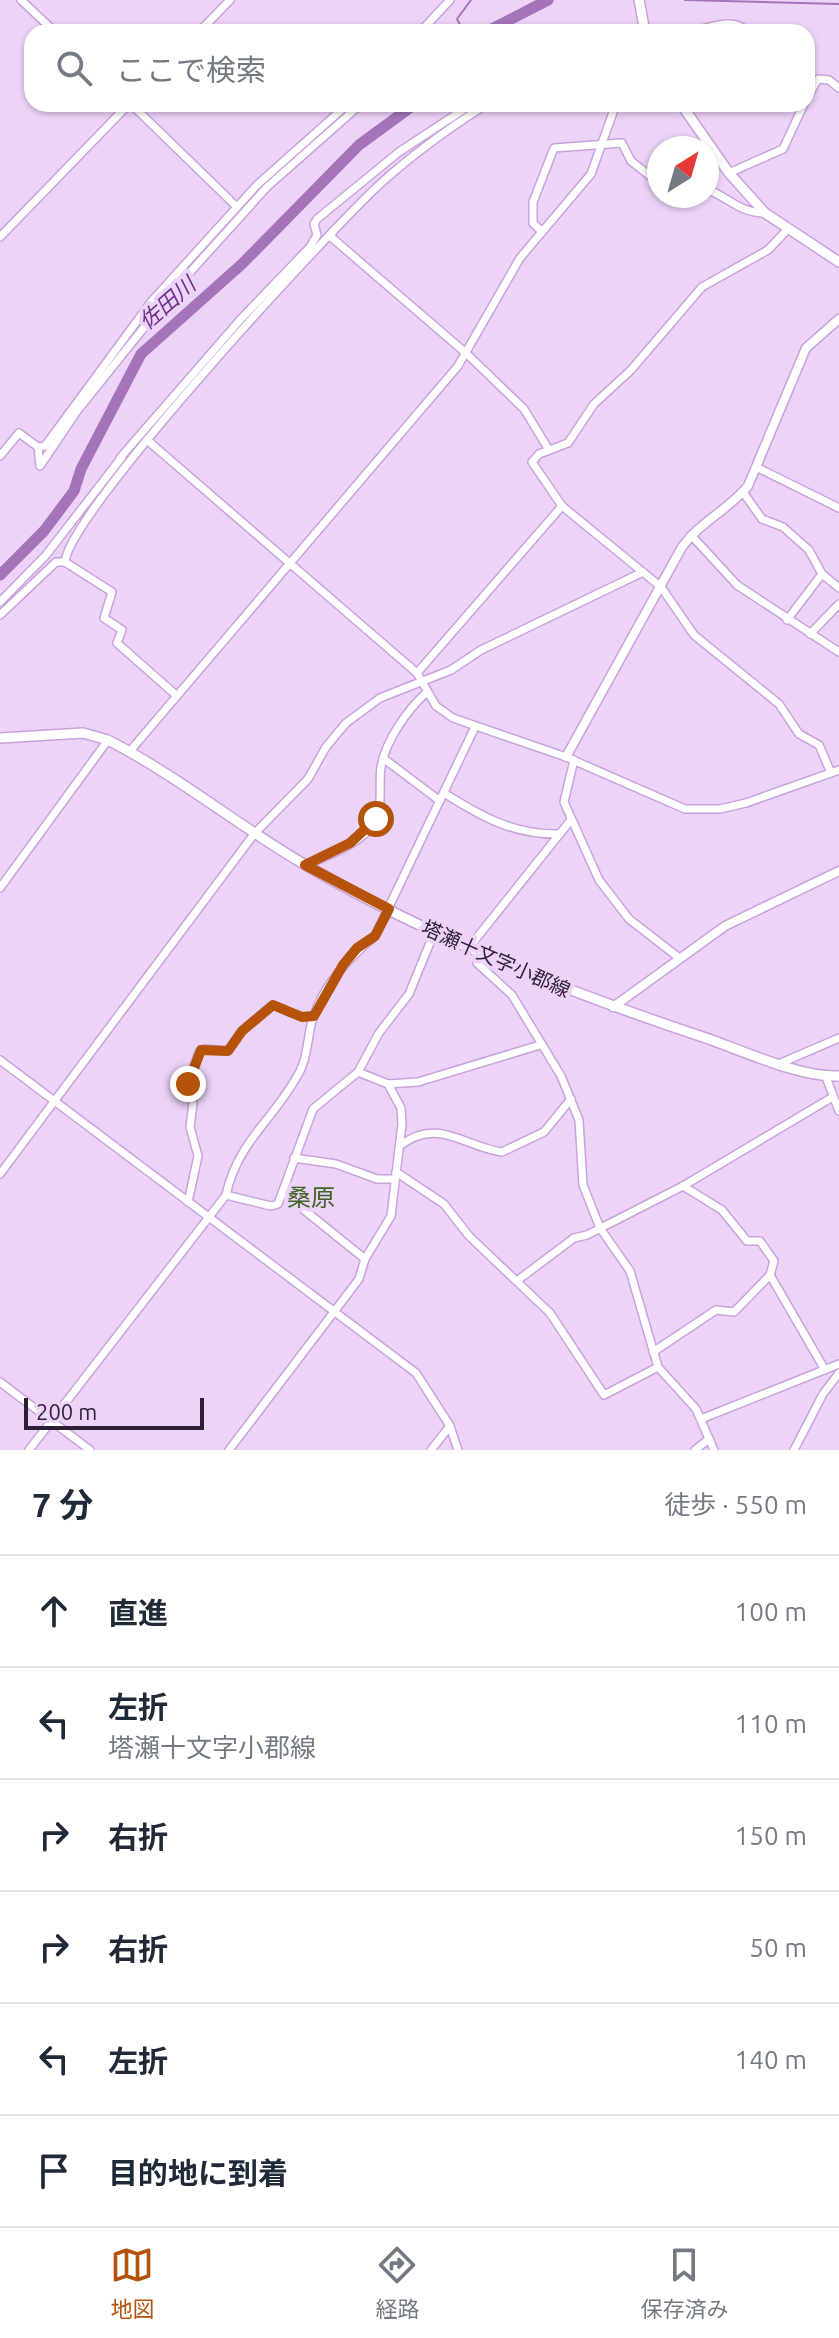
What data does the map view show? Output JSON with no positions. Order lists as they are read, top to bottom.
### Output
{
  "streets": {
    "main road": ["塔瀬十文字小郡線"]
  },
  "districts": ["桑原"],
  "water": ["佐田川"],
  "scale_bar": "200 m",
  "north": "top right",
  "page": {
    "search": "ここで検索",
    "scale": "200 m",
    "heading": ["7 分", "徒歩 · 550 m"],
    "list": [
      ["直進", "100 m"],
      ["左折", "塔瀬十文字小郡線", "110 m"],
      ["右折", "150 m"],
      ["右折", "50 m"],
      ["左折", "140 m"],
      "目的地に到着"
    ],
    "nav": ["地図", "経路", "保存済み"]
  }
}
